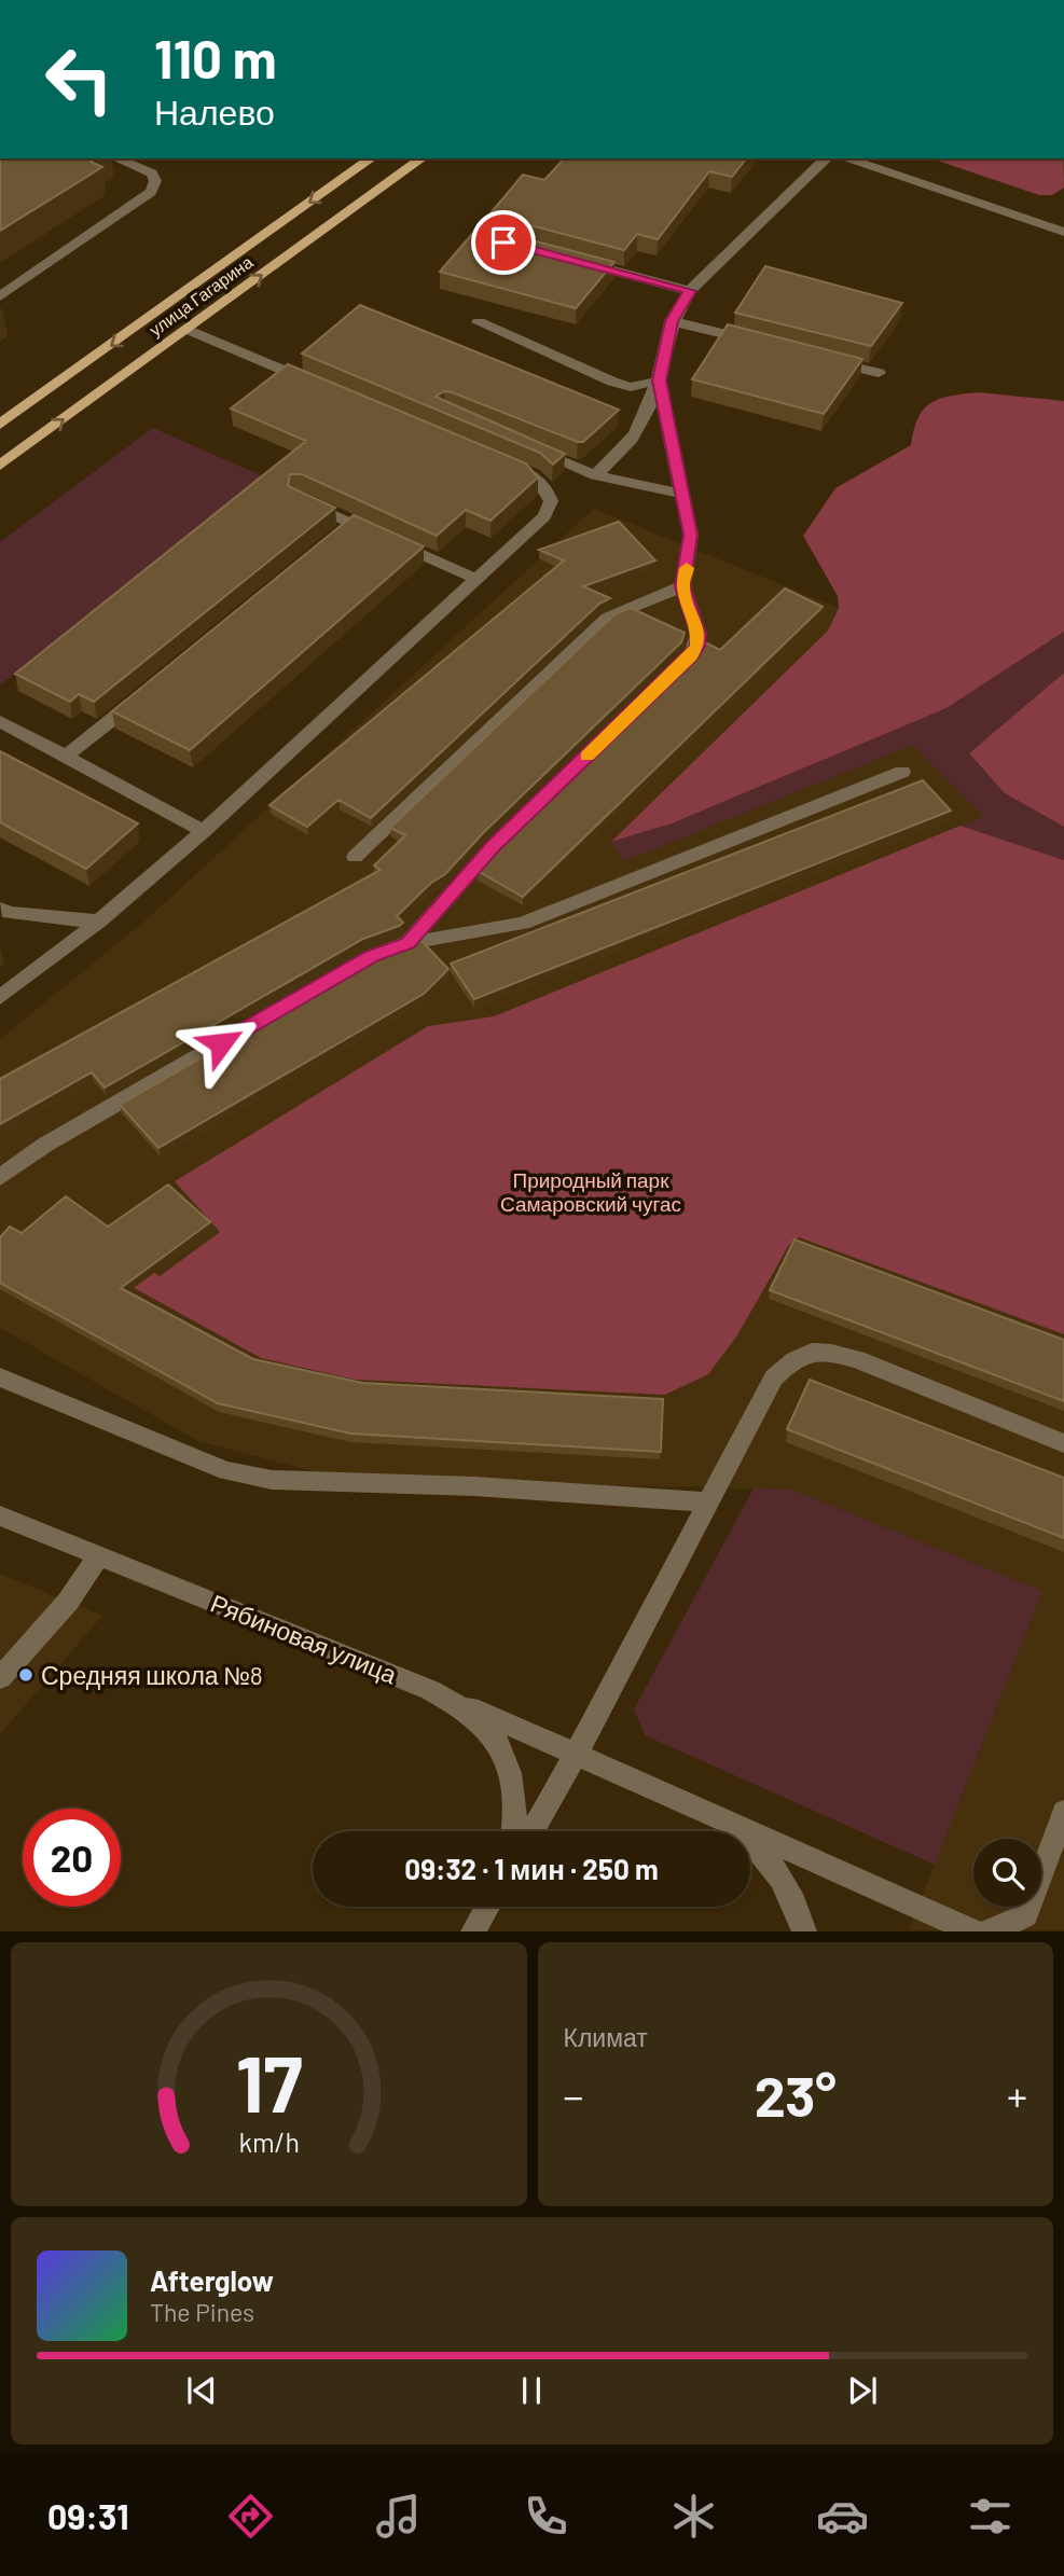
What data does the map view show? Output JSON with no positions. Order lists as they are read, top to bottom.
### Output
{
  "streets": {
    "main road": ["улица Гагарина"],
    "street": ["Рябиновая улица"]
  },
  "parks": ["Природный парк Самаровский чугас"],
  "places": ["Средняя школа №8"],
  "page": {
    "turn": ["110 m", "Налево"],
    "limit": "20",
    "trip": "09:32 · 1 мин · 250 m",
    "tile": "Климат",
    "heat": ["−", "23°", "+"],
    "song": ["Afterglow", "The Pines"],
    "tabs": "09:31",
    "gauge": ["17", "km/h"]
  }
}
